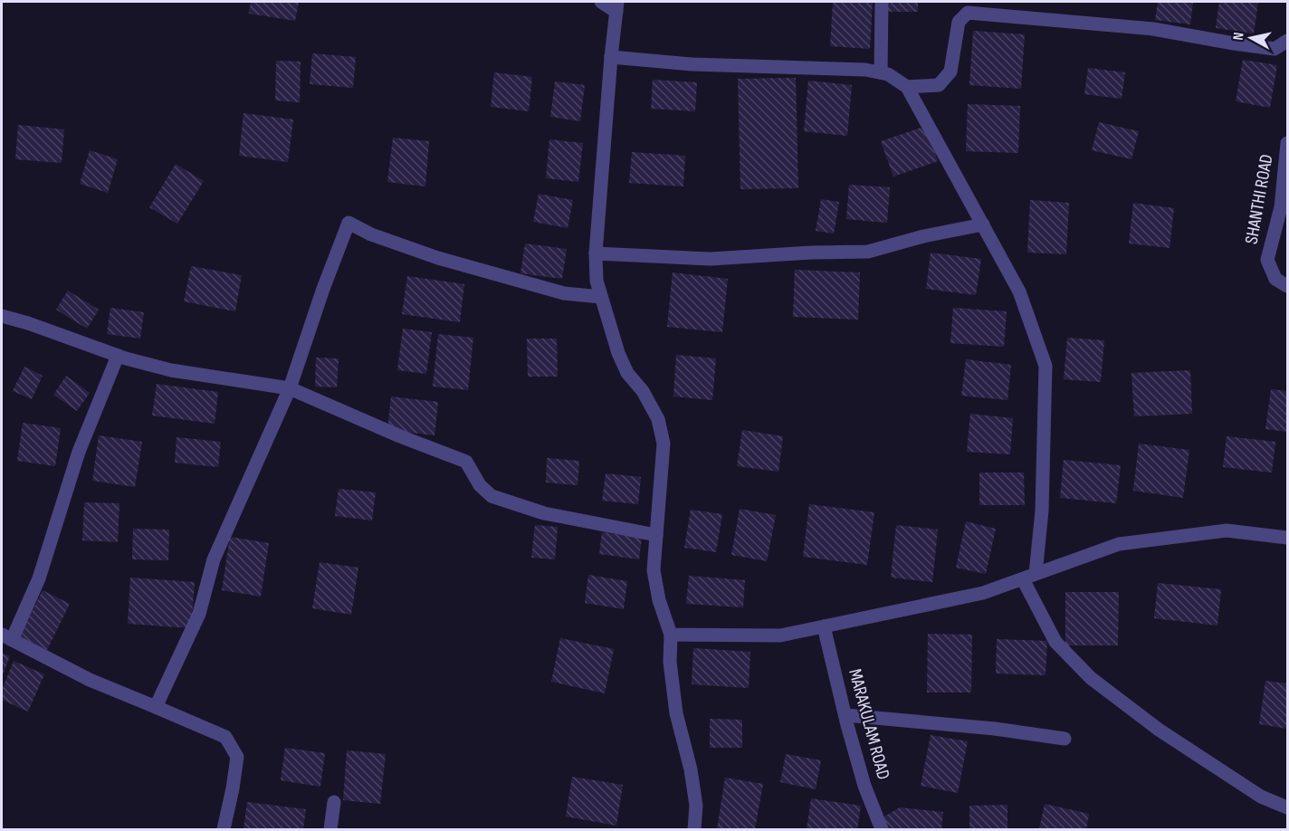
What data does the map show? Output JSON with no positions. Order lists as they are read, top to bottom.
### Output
{
  "streets": {
    "street": ["SHANTHI ROAD", "MARAKULAM ROAD"]
  },
  "north": "left"
}
